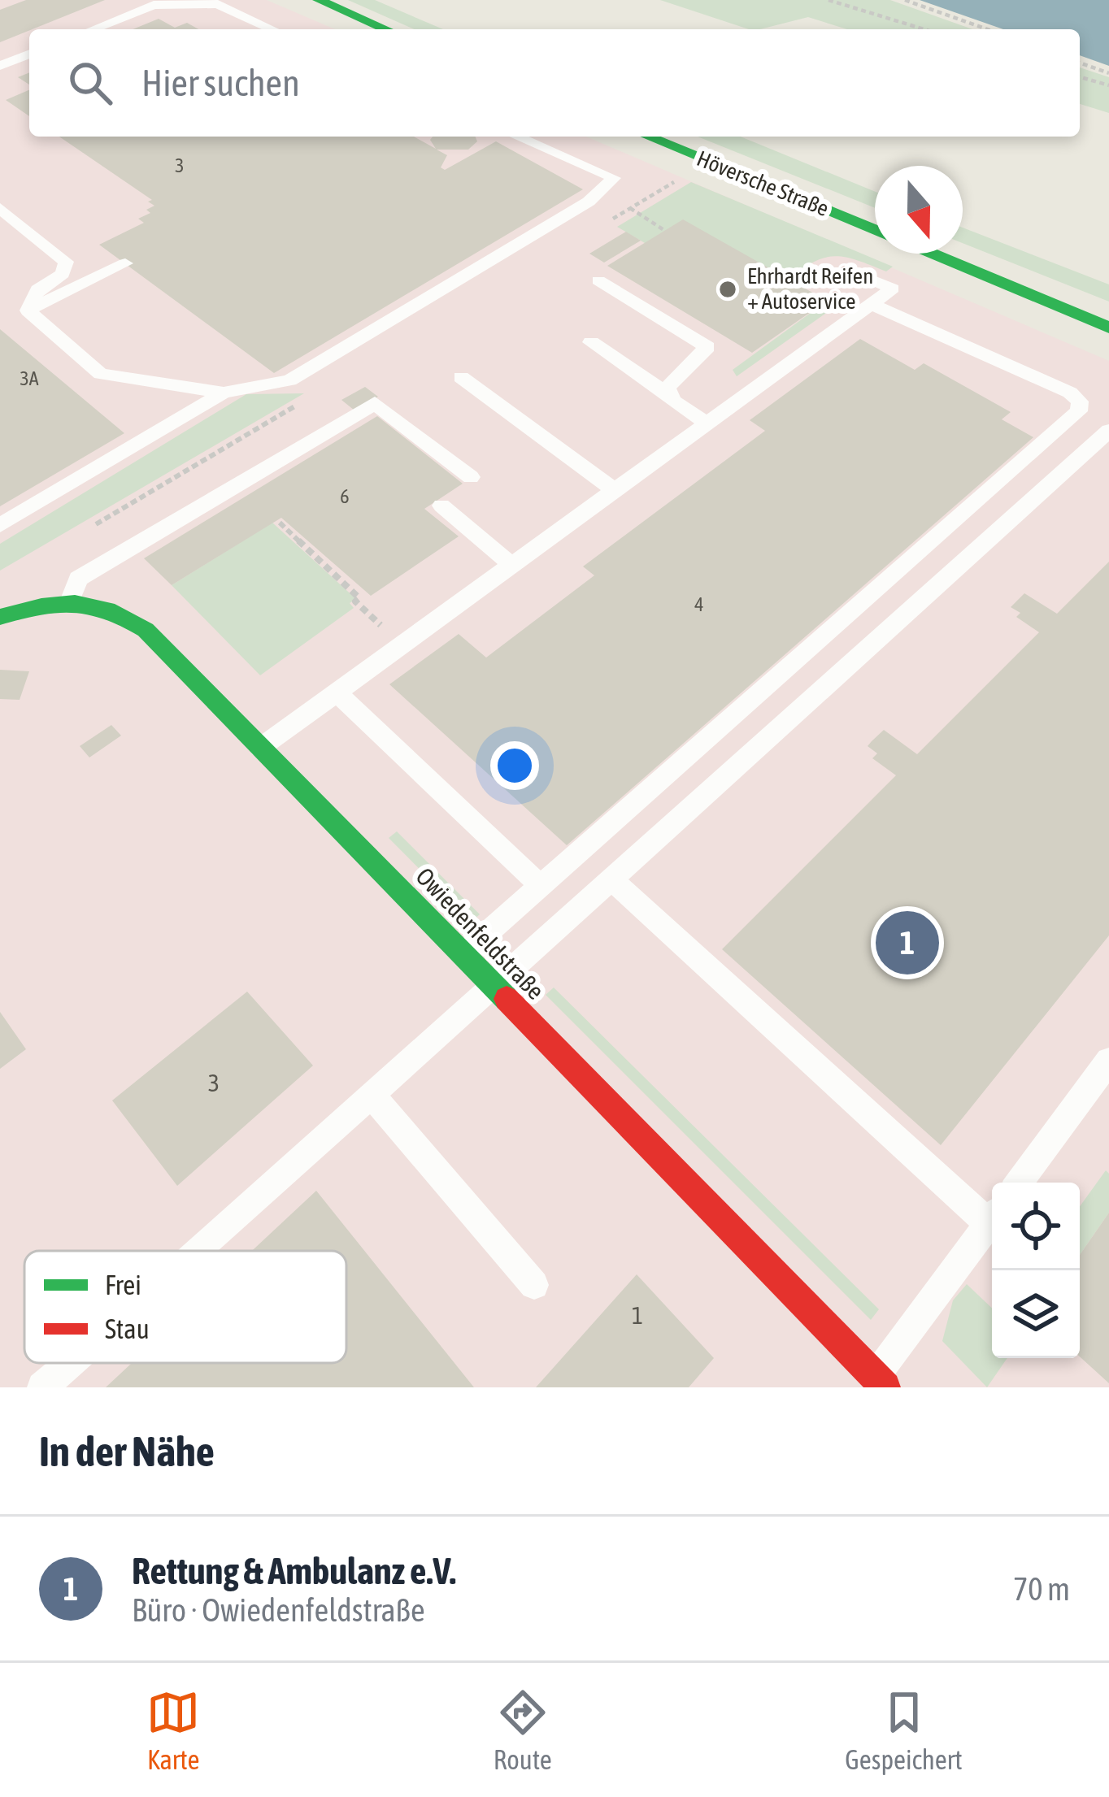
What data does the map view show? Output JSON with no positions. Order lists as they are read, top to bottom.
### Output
{
  "streets": {
    "street": ["Höversche Straße", "Owiedenfeldstraße"]
  },
  "places": ["Ehrhardt Reifen + Autoservice"],
  "house_numbers": [
    "3",
    "3A",
    "6",
    "4",
    "3",
    "1"
  ],
  "legend": ["Frei", "Stau"],
  "north": "bottom",
  "page": {
    "search": "Hier suchen",
    "pins": "1",
    "heading": "In der Nähe",
    "list": [
      {
        "mark": "1",
        "name": "Rettung & Ambulanz e.V.",
        "note": "Büro · Owiedenfeldstraße",
        "value": "70 m"
      }
    ],
    "nav": ["Karte", "Route", "Gespeichert"]
  }
}
